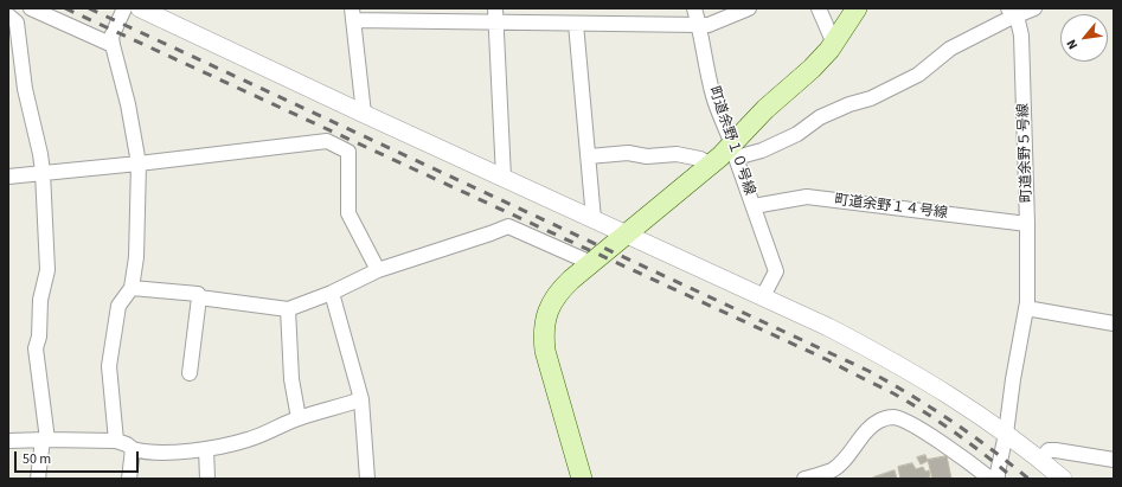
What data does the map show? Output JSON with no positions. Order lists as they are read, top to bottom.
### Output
{
  "streets": {
    "street": ["町道余野１０号線", "町道余野５号線", "町道余野１４号線"]
  },
  "crossings": [
    ["町道余野１０号線", "町道余野１４号線"],
    ["町道余野５号線", "町道余野１４号線"]
  ],
  "scale_bar": "50 m",
  "north": "bottom left"
}
